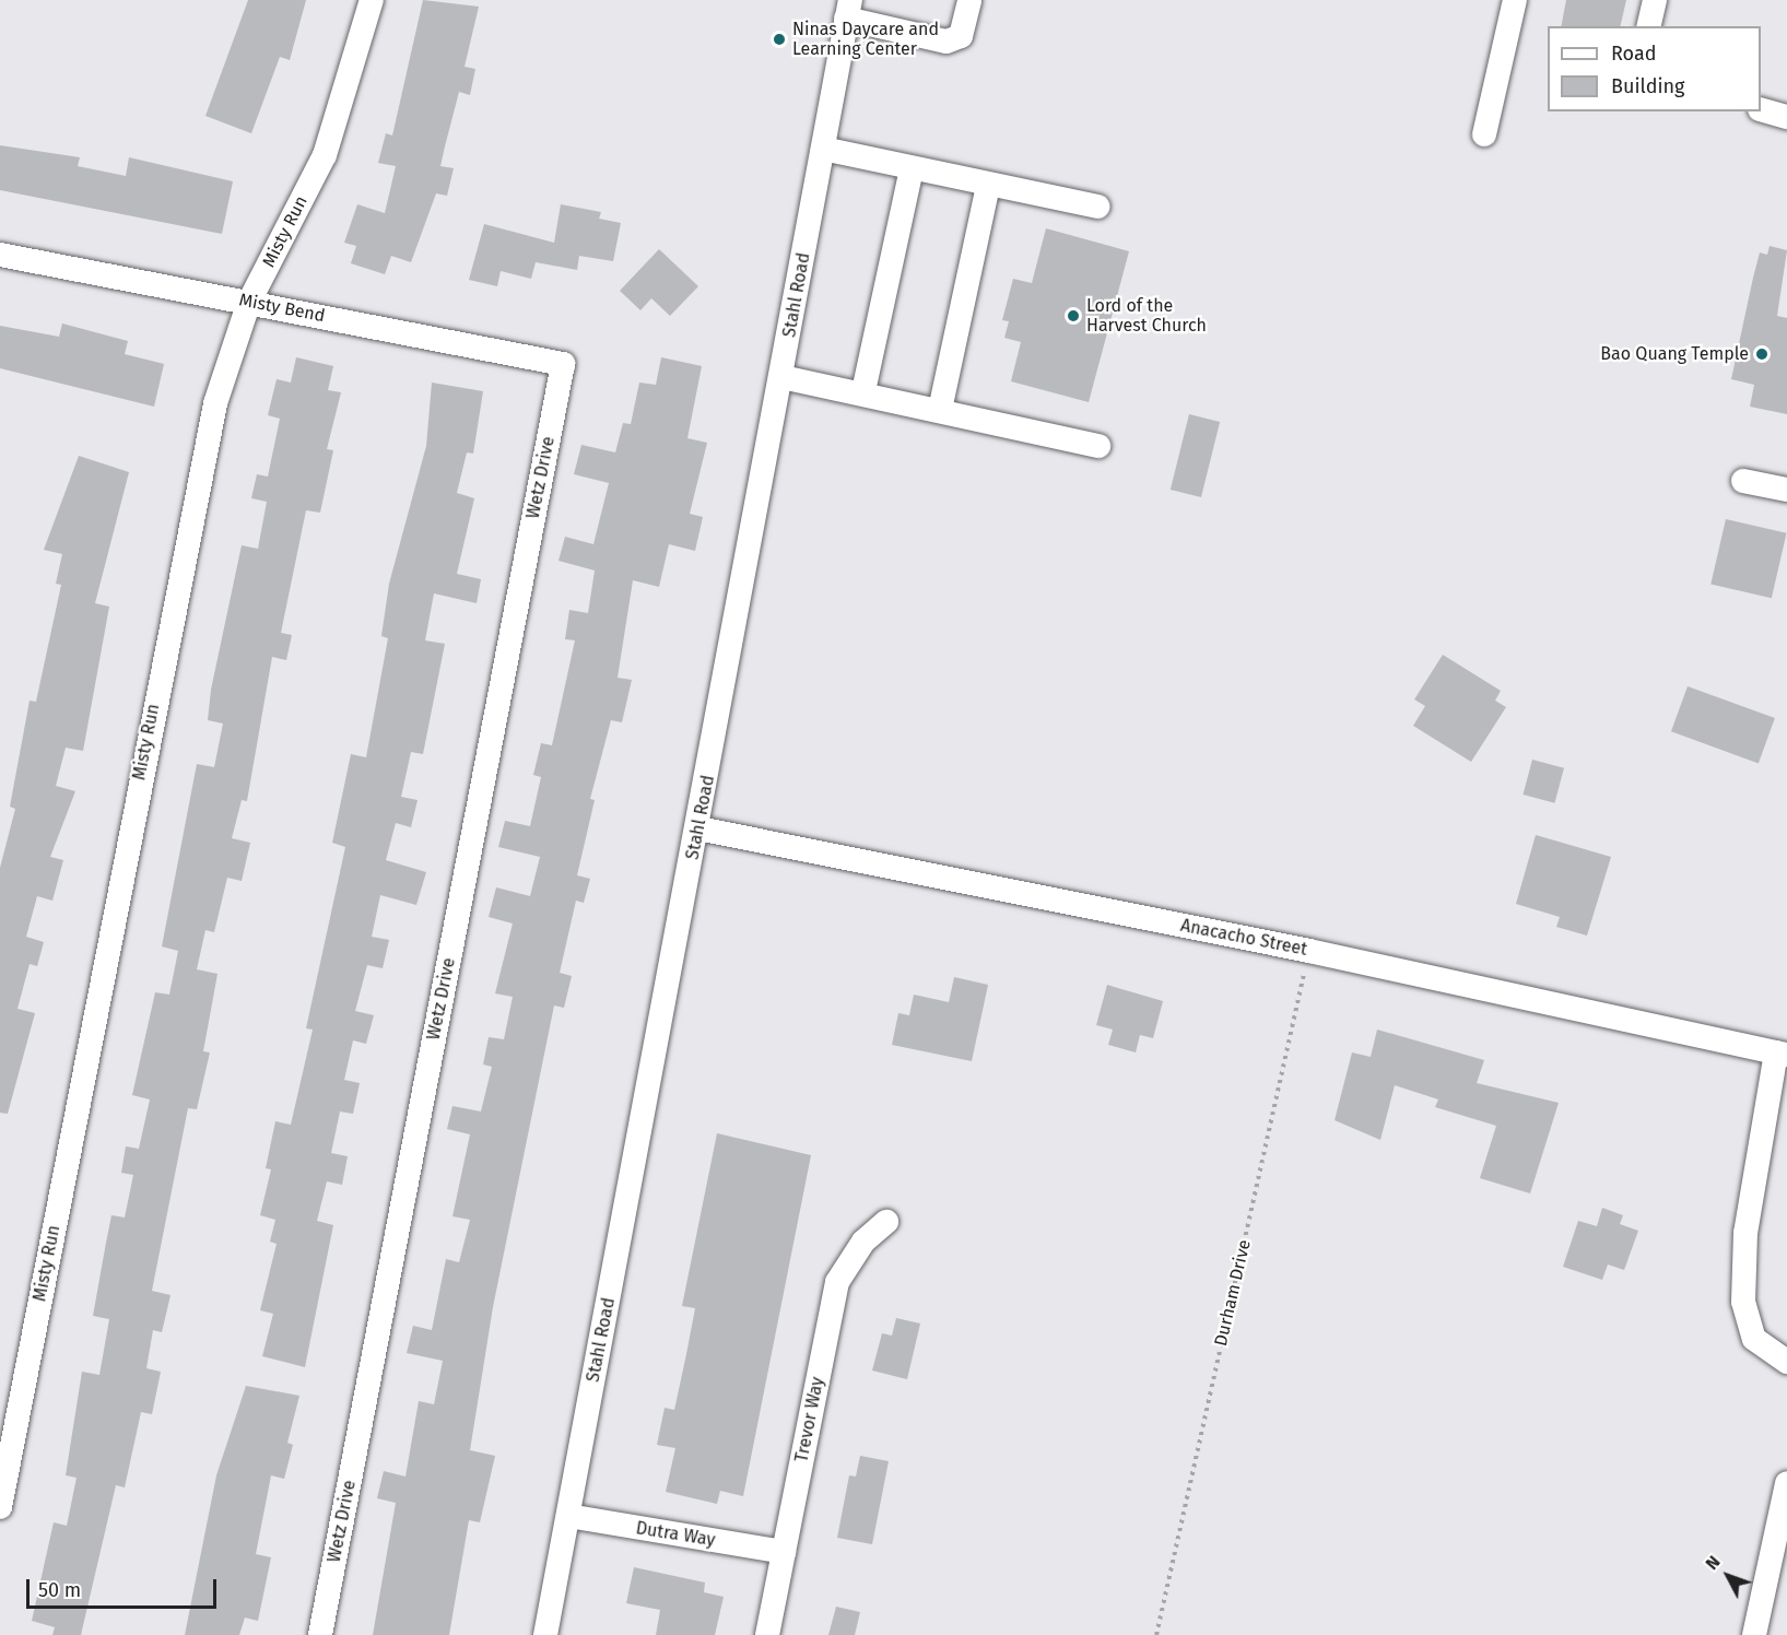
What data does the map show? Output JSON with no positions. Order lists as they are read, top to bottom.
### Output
{
  "streets": {
    "street": [
      "Misty Run",
      "Stahl Road",
      "Misty Bend",
      "Wetz Drive",
      "Anacacho Street",
      "Trevor Way",
      "Dutra Way"
    ],
    "path": ["Durham Drive"]
  },
  "crossings": [
    ["Misty Run", "Misty Bend"],
    ["Stahl Road", "Anacacho Street"],
    ["Stahl Road", "Dutra Way"],
    ["Misty Bend", "Wetz Drive"],
    ["Anacacho Street", "Durham Drive"],
    ["Trevor Way", "Dutra Way"]
  ],
  "places": ["Ninas Daycare and Learning Center", "Lord of the Harvest Church", "Bao Quang Temple"],
  "legend": ["Road", "Building"],
  "scale_bar": "50 m",
  "north": "top left"
}
